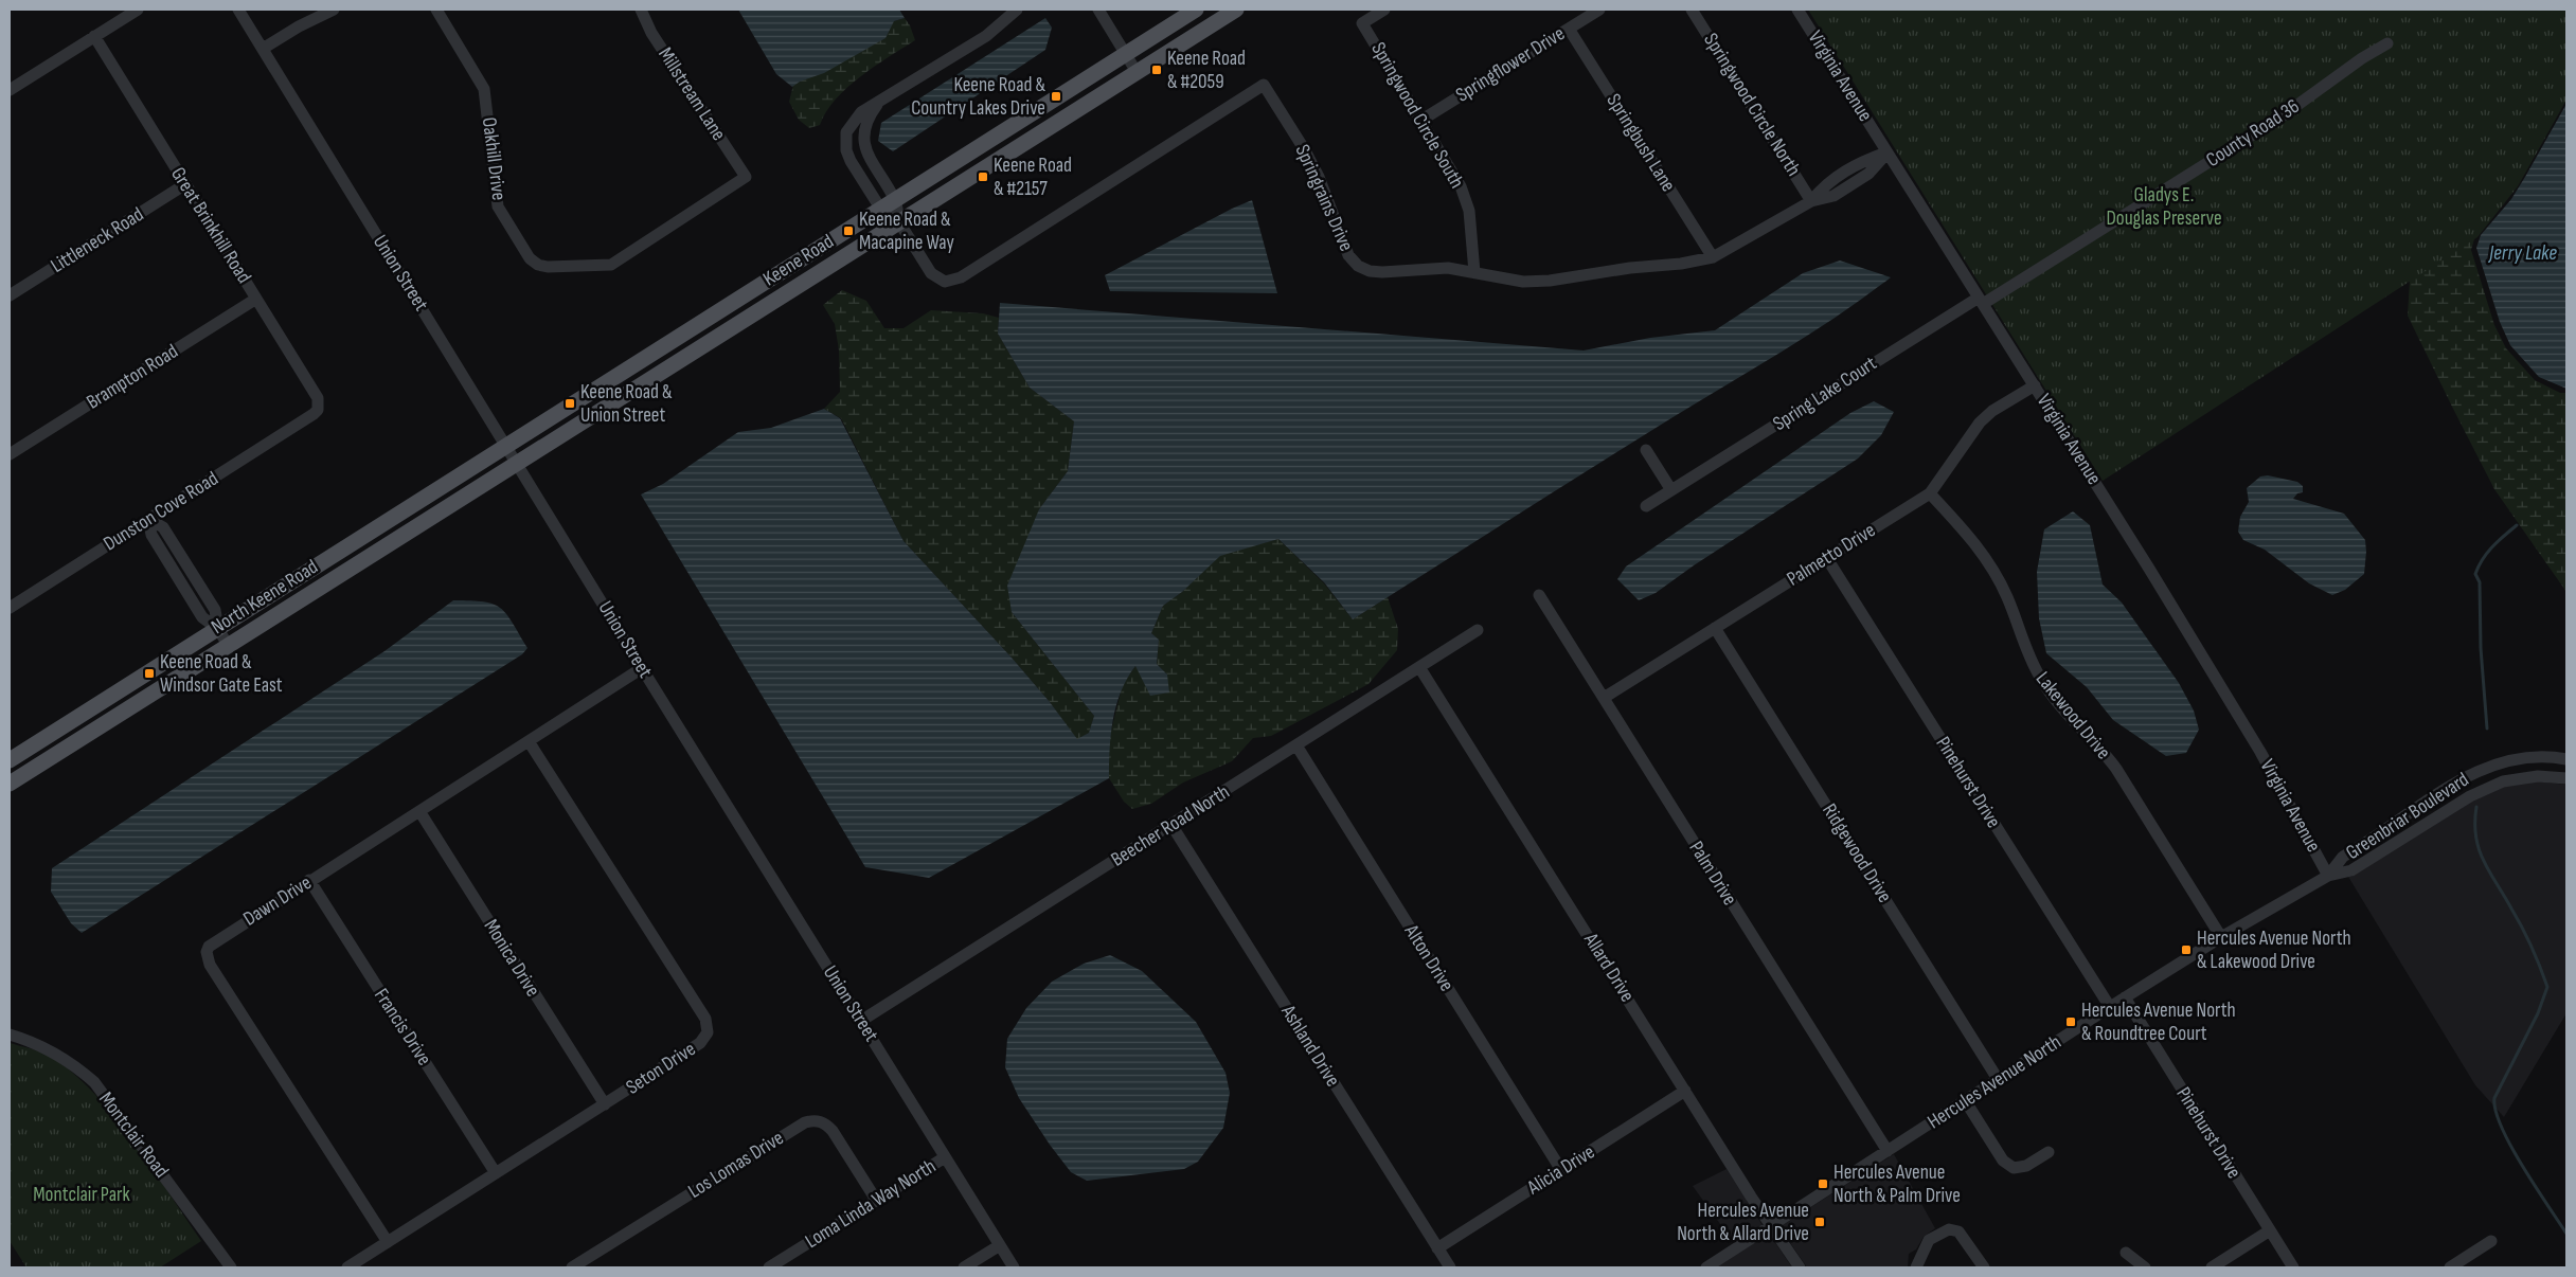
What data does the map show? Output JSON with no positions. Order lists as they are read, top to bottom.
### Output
{
  "streets": {
    "main road": ["Keene Road", "North Keene Road"],
    "street": [
      "Springflower Drive",
      "Virginia Avenue",
      "Millstream Lane",
      "Springwood Circle North",
      "Springwood Circle South",
      "County Road 36",
      "Springbush Lane",
      "Oakhill Drive",
      "Springrains Drive",
      "Great Brinkhill Road",
      "Littleneck Road",
      "Union Street",
      "Brampton Road",
      "Spring Lake Court",
      "Dunston Cove Road",
      "Palmetto Drive",
      "Lakewood Drive",
      "Pinehurst Drive",
      "Greenbriar Boulevard",
      "Beecher Road North",
      "Ridgewood Drive",
      "Palm Drive",
      "Dawn Drive",
      "Monica Drive",
      "Alton Drive",
      "Allard Drive",
      "Francis Drive",
      "Ashland Drive",
      "Seton Drive",
      "Hercules Avenue North",
      "Montclair Road",
      "Los Lomas Drive",
      "Alicia Drive",
      "Loma Linda Way North"
    ]
  },
  "crossings": [
    ["Springflower Drive", "Springwood Circle South"],
    ["Springflower Drive", "Springbush Lane"],
    ["Virginia Avenue", "County Road 36"],
    ["Virginia Avenue", "Springrains Drive"],
    ["Virginia Avenue", "Spring Lake Court"],
    ["Virginia Avenue", "Palmetto Drive"],
    ["Virginia Avenue", "Greenbriar Boulevard"],
    ["Virginia Avenue", "Hercules Avenue North"],
    ["Millstream Lane", "Oakhill Drive"],
    ["Springwood Circle North", "Springrains Drive"],
    ["Springwood Circle South", "Springrains Drive"],
    ["County Road 36", "Spring Lake Court"],
    ["Springbush Lane", "Springrains Drive"],
    ["Springrains Drive", "Keene Road"],
    ["Great Brinkhill Road", "Littleneck Road"],
    ["Great Brinkhill Road", "Brampton Road"],
    ["Great Brinkhill Road", "Dunston Cove Road"],
    ["Keene Road", "Union Street"],
    ["Keene Road", "North Keene Road"],
    ["Union Street", "North Keene Road"],
    ["Union Street", "Beecher Road North"],
    ["Union Street", "Dawn Drive"],
    ["Union Street", "Loma Linda Way North"],
    ["Palmetto Drive", "Lakewood Drive"],
    ["Palmetto Drive", "Pinehurst Drive"],
    ["Palmetto Drive", "Ridgewood Drive"],
    ["Palmetto Drive", "Palm Drive"],
    ["Lakewood Drive", "Hercules Avenue North"],
    ["Pinehurst Drive", "Hercules Avenue North"],
    ["Greenbriar Boulevard", "Hercules Avenue North"],
    ["Beecher Road North", "Alton Drive"],
    ["Beecher Road North", "Allard Drive"],
    ["Beecher Road North", "Ashland Drive"],
    ["Ridgewood Drive", "Hercules Avenue North"],
    ["Palm Drive", "Hercules Avenue North"],
    ["Dawn Drive", "Monica Drive"],
    ["Dawn Drive", "Francis Drive"],
    ["Dawn Drive", "Seton Drive"],
    ["Monica Drive", "Seton Drive"],
    ["Alton Drive", "Alicia Drive"],
    ["Allard Drive", "Hercules Avenue North"],
    ["Allard Drive", "Alicia Drive"],
    ["Francis Drive", "Seton Drive"],
    ["Ashland Drive", "Alicia Drive"],
    ["Los Lomas Drive", "Loma Linda Way North"]
  ],
  "water": ["Jerry Lake"],
  "parks": ["Gladys E. Douglas Preserve", "Montclair Park"],
  "places": {
    "transit": [
      "Keene Road & #2059",
      "Keene Road & Country Lakes Drive",
      "Keene Road & #2157",
      "Keene Road & Macapine Way",
      "Keene Road & Union Street",
      "Keene Road & Windsor Gate East",
      "Hercules Avenue North & Lakewood Drive",
      "Hercules Avenue North & Roundtree Court",
      "Hercules Avenue North & Palm Drive",
      "Hercules Avenue North & Allard Drive"
    ]
  }
}
